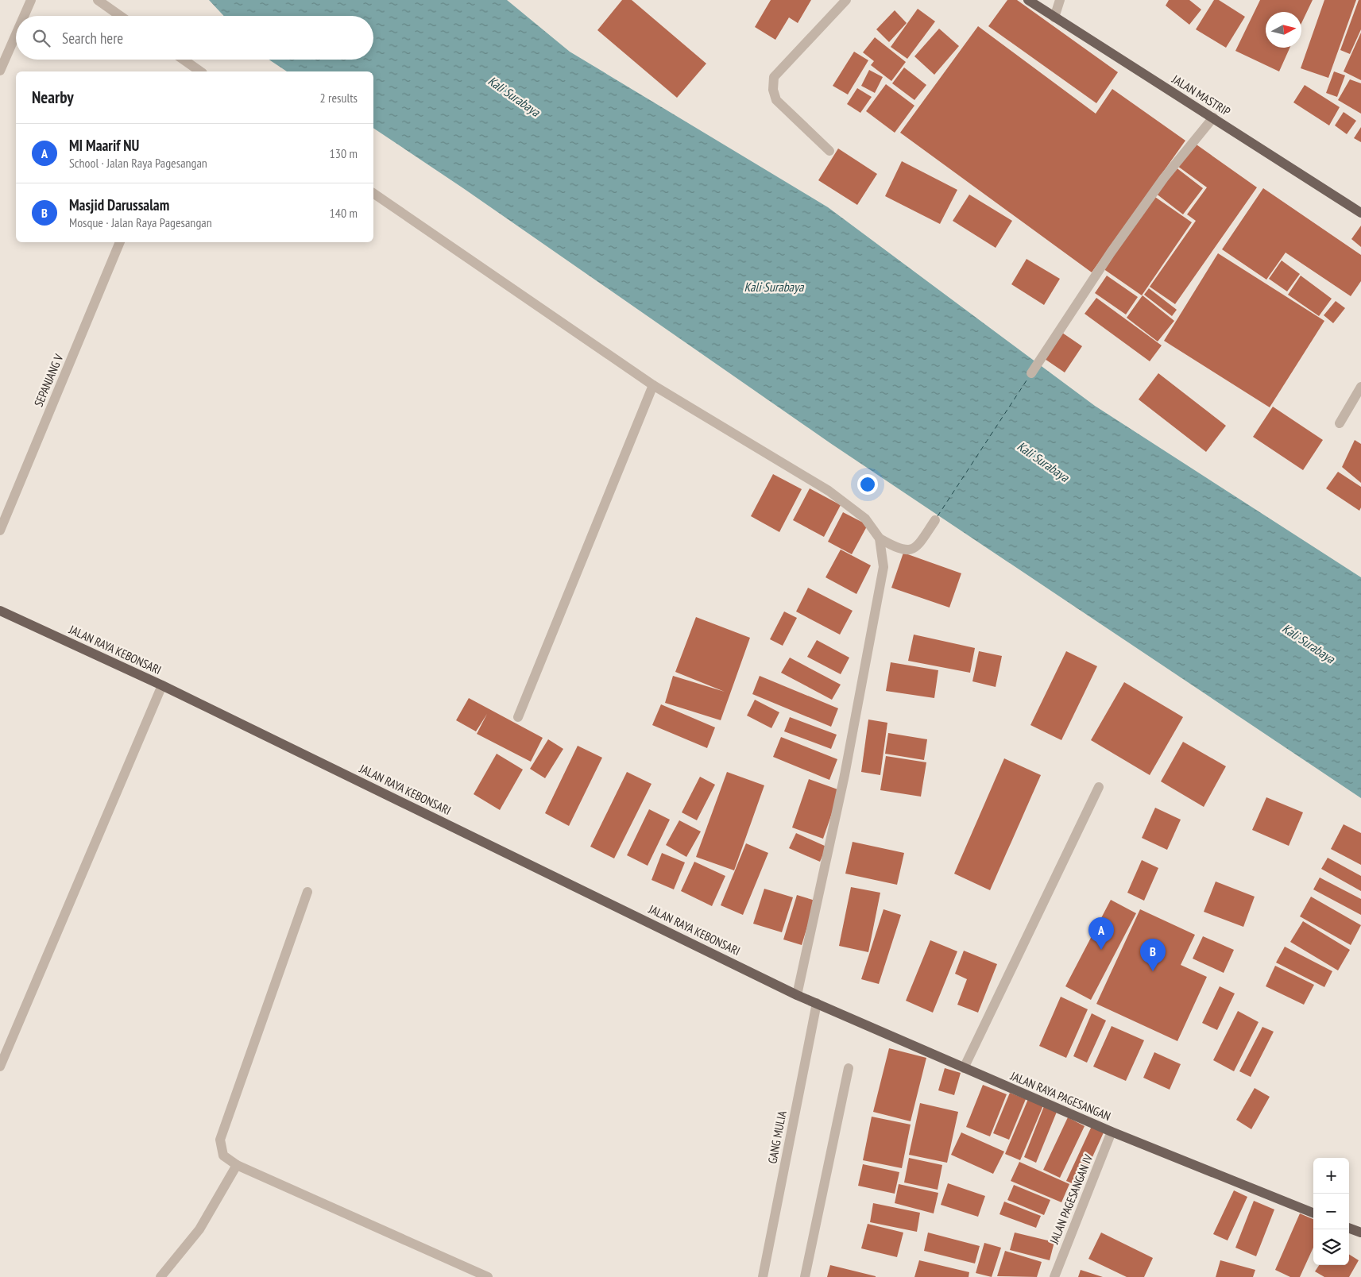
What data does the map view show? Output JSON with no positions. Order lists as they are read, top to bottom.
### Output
{
  "streets": {
    "main road": ["JALAN MASTRIP", "JALAN RAYA KEBONSARI", "JALAN RAYA PAGESANGAN"],
    "street": ["SEPANJANG V", "GANG MULIA", "JALAN PAGESANGAN IV"]
  },
  "crossings": [
    ["JALAN RAYA KEBONSARI", "JALAN RAYA PAGESANGAN"],
    ["JALAN RAYA PAGESANGAN", "GANG MULIA"],
    ["JALAN RAYA PAGESANGAN", "JALAN PAGESANGAN IV"]
  ],
  "water": ["Kali Surabaya"],
  "north": "right",
  "page": {
    "search": "Search here",
    "heading": ["Nearby", "2 results"],
    "list": [
      {
        "mark": "A",
        "name": "MI Maarif NU",
        "note": "School · Jalan Raya Pagesangan",
        "value": "130 m"
      },
      {
        "mark": "B",
        "name": "Masjid Darussalam",
        "note": "Mosque · Jalan Raya Pagesangan",
        "value": "140 m"
      }
    ],
    "pins": ["A", "B"],
    "map_buttons": ["+", "−"]
  }
}
